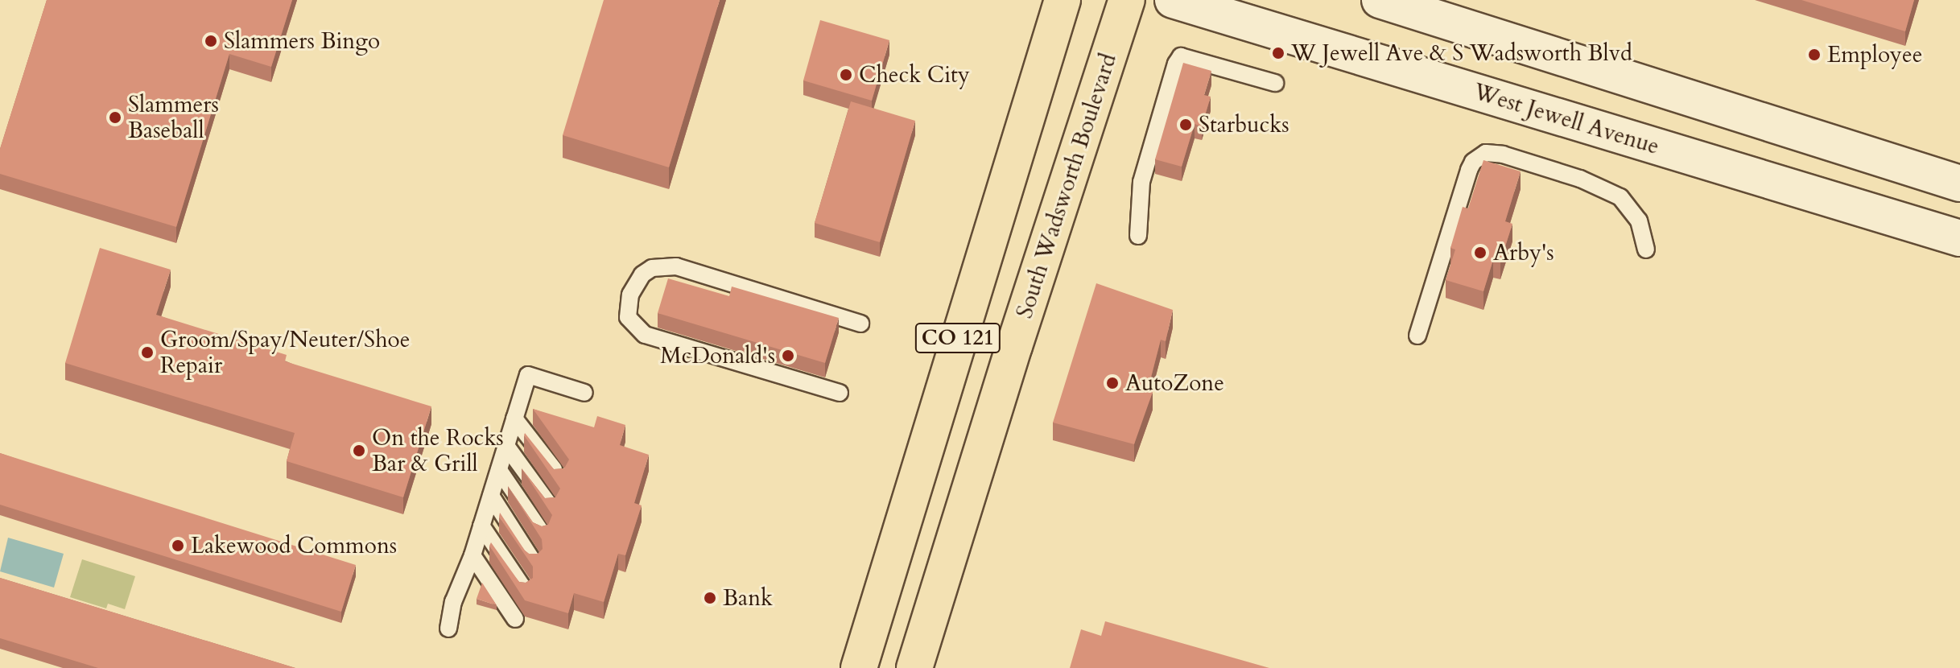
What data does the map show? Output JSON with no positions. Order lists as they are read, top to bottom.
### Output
{
  "streets": {
    "main road": ["West Jewell Avenue", "South Wadsworth Boulevard", "CO 121"]
  },
  "places": [
    "Slammers Bingo",
    "W Jewell Ave & S Wadsworth Blvd",
    "Employee",
    "Check City",
    "Slammers Baseball",
    "Starbucks",
    "Arby's",
    "Groom/Spay/Neuter/Shoe Repair",
    "McDonald's",
    "AutoZone",
    "On the Rocks Bar & Grill",
    "Lakewood Commons",
    "Bank"
  ]
}
